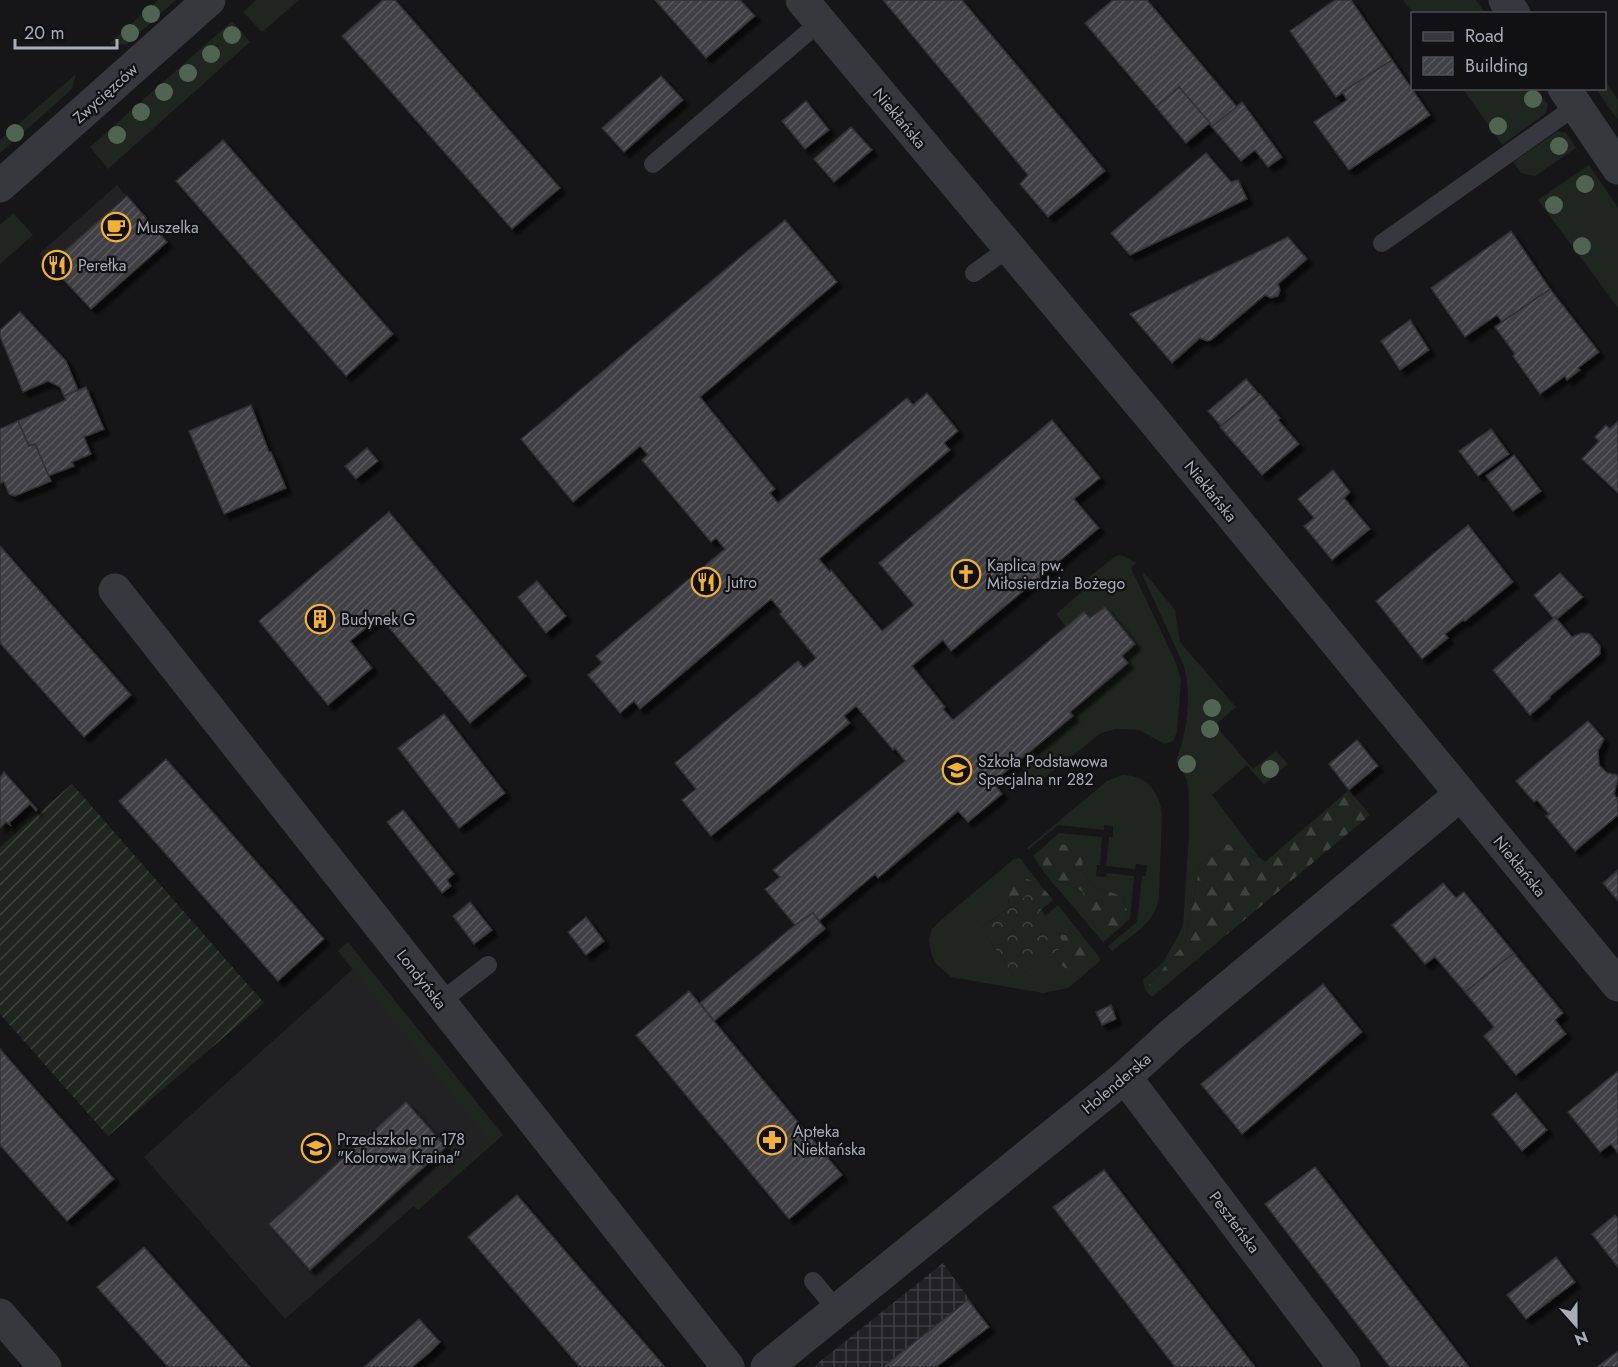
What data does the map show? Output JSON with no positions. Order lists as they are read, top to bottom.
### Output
{
  "streets": {
    "street": [
      "Zwycięzców",
      "Niekłańska",
      "Londyńska",
      "Holenderska",
      "Peszteńska"
    ]
  },
  "crossings": [
    ["Niekłańska", "Holenderska"],
    ["Holenderska", "Peszteńska"]
  ],
  "places": {
    "cafe": ["Muszelka"],
    "restaurant": ["Perełka", "Jutro"],
    "church": ["Kaplica pw. Miłosierdzia Bożego"],
    "building": ["Budynek G"],
    "school or university": ["Szkoła Podstawowa Specjalna nr 282", "Przedszkole nr 178 \"Kolorowa Kraina\""],
    "pharmacy": ["Apteka Niekłańska"]
  },
  "legend": ["Road", "Building"],
  "scale_bar": "20 m",
  "north": "bottom"
}
